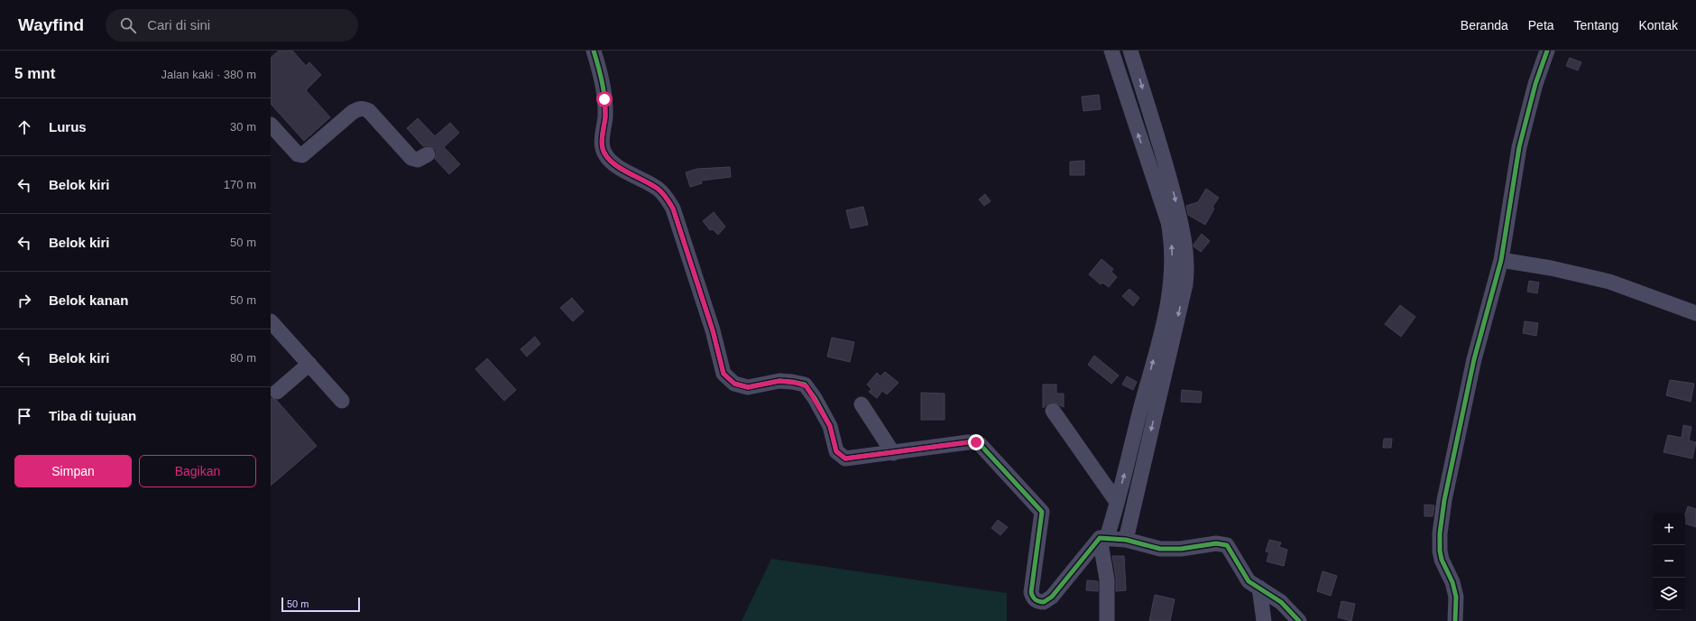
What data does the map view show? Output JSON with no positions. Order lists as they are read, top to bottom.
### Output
{
  "scale_bar": "50 m",
  "page": {
    "header": "Wayfind",
    "search": "Cari di sini",
    "nav": [
      "Beranda",
      "Peta",
      "Tentang",
      "Kontak"
    ],
    "heading": ["5 mnt", "Jalan kaki · 380 m"],
    "list": [
      ["Lurus", "30 m"],
      ["Belok kiri", "170 m"],
      ["Belok kiri", "50 m"],
      ["Belok kanan", "50 m"],
      ["Belok kiri", "80 m"],
      "Tiba di tujuan"
    ],
    "buttons": ["Simpan", "Bagikan"],
    "map_buttons": ["+", "−"],
    "scale": "50 m"
  }
}
